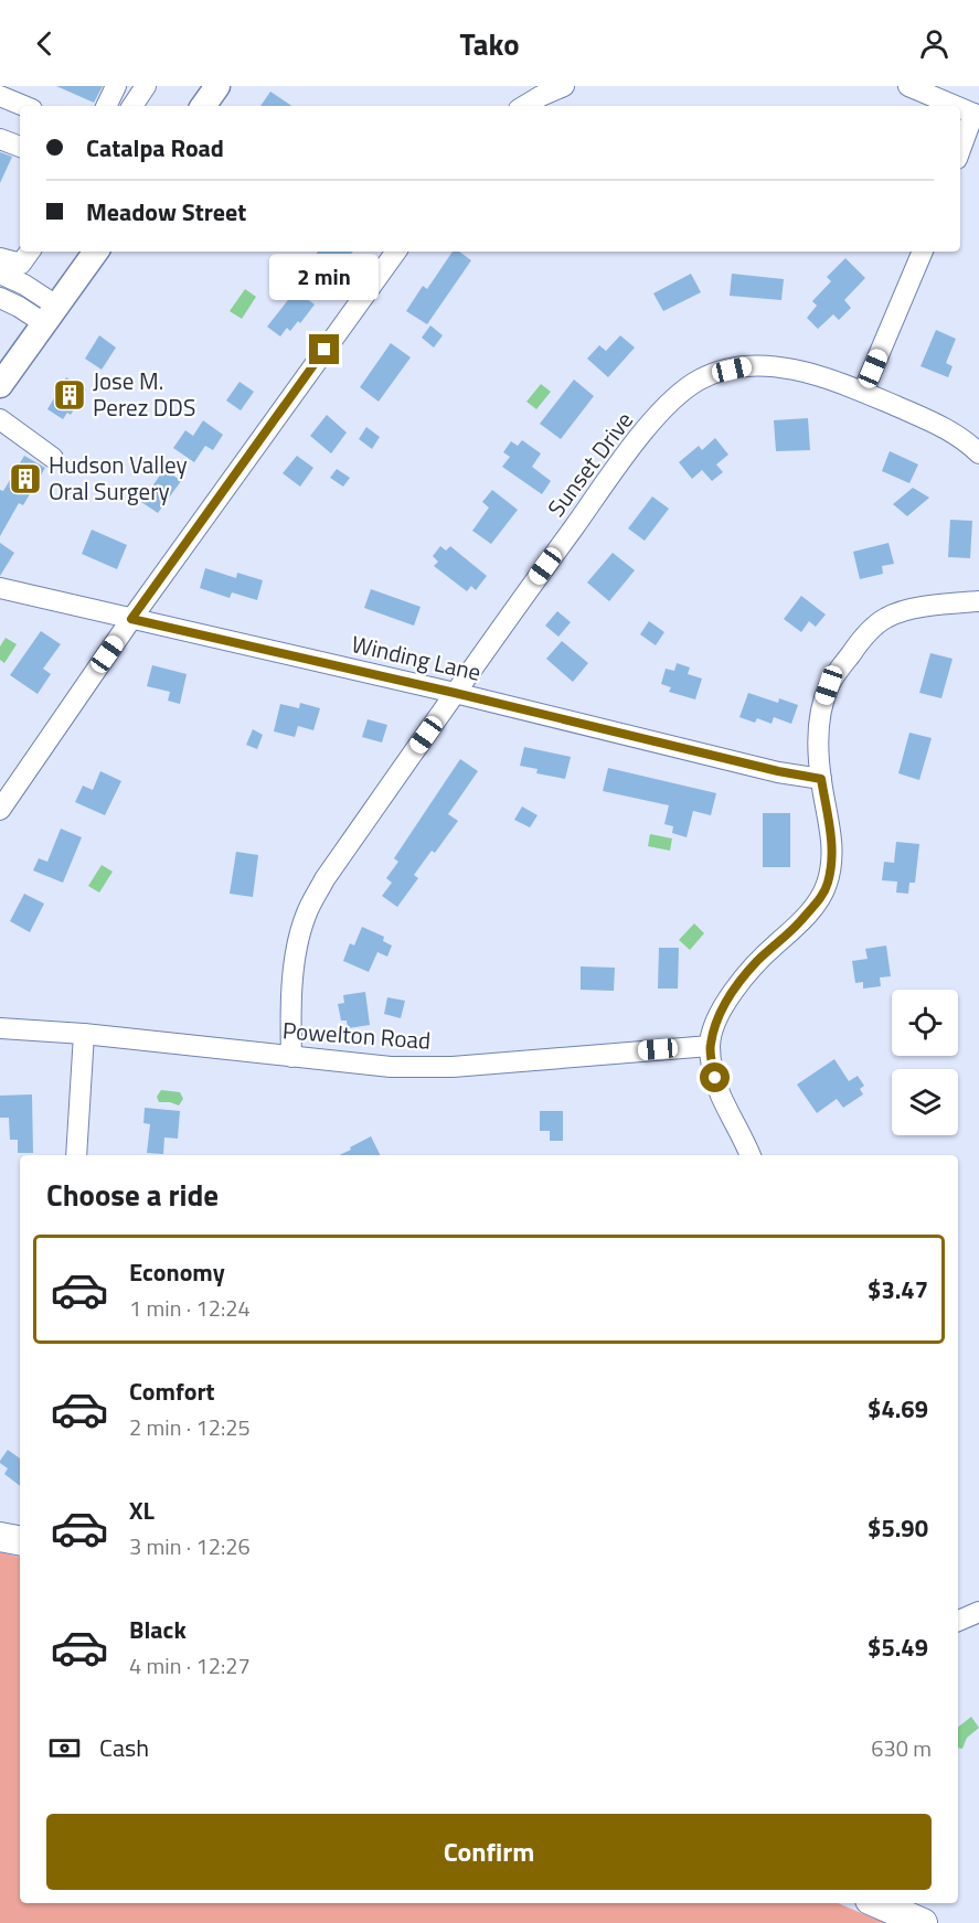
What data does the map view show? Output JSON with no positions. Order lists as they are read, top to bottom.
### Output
{
  "streets": {
    "street": ["Sunset Drive", "Winding Lane", "Powelton Road"]
  },
  "crossings": [
    ["Sunset Drive", "Winding Lane"],
    ["Sunset Drive", "Powelton Road"]
  ],
  "places": {
    "building": ["Jose M. Perez DDS", "Hudson Valley Oral Surgery"]
  },
  "page": {
    "header": "Tako",
    "banner": ["Catalpa Road", "Meadow Street"],
    "bubble": "2 min",
    "heading": "Choose a ride",
    "list": [
      {
        "name": "Economy",
        "note": "1 min · 12:24",
        "value": "$3.47"
      },
      {
        "name": "Comfort",
        "note": "2 min · 12:25",
        "value": "$4.69"
      },
      {
        "name": "XL",
        "note": "3 min · 12:26",
        "value": "$5.90"
      },
      {
        "name": "Black",
        "note": "4 min · 12:27",
        "value": "$5.49"
      }
    ],
    "pay": ["Cash", "630 m"],
    "buttons": "Confirm"
  }
}
